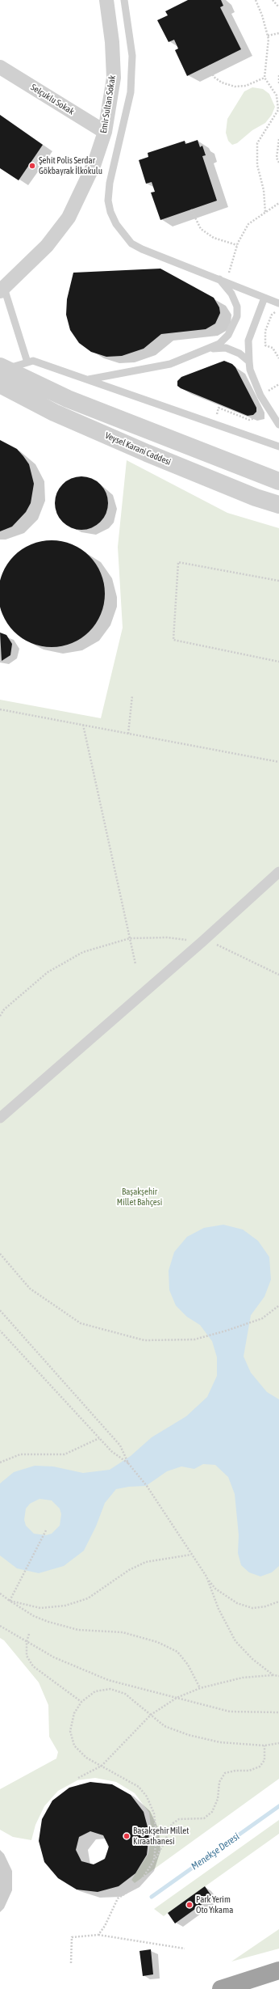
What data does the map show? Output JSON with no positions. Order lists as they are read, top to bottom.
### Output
{
  "streets": {
    "street": ["Selçuklu Sokak", "Emir Sultan Sokak", "Veysel Karani Caddesi"]
  },
  "crossings": [
    ["Selçuklu Sokak", "Emir Sultan Sokak"]
  ],
  "water": ["Menekşe Deresi"],
  "parks": ["Başakşehir Millet Bahçesi"],
  "places": ["Şehit Polis Serdar Gökbayrak İlkokulu", "Başakşehir Millet Kıraathanesi", "Park Yerim Oto Yıkama"]
}
